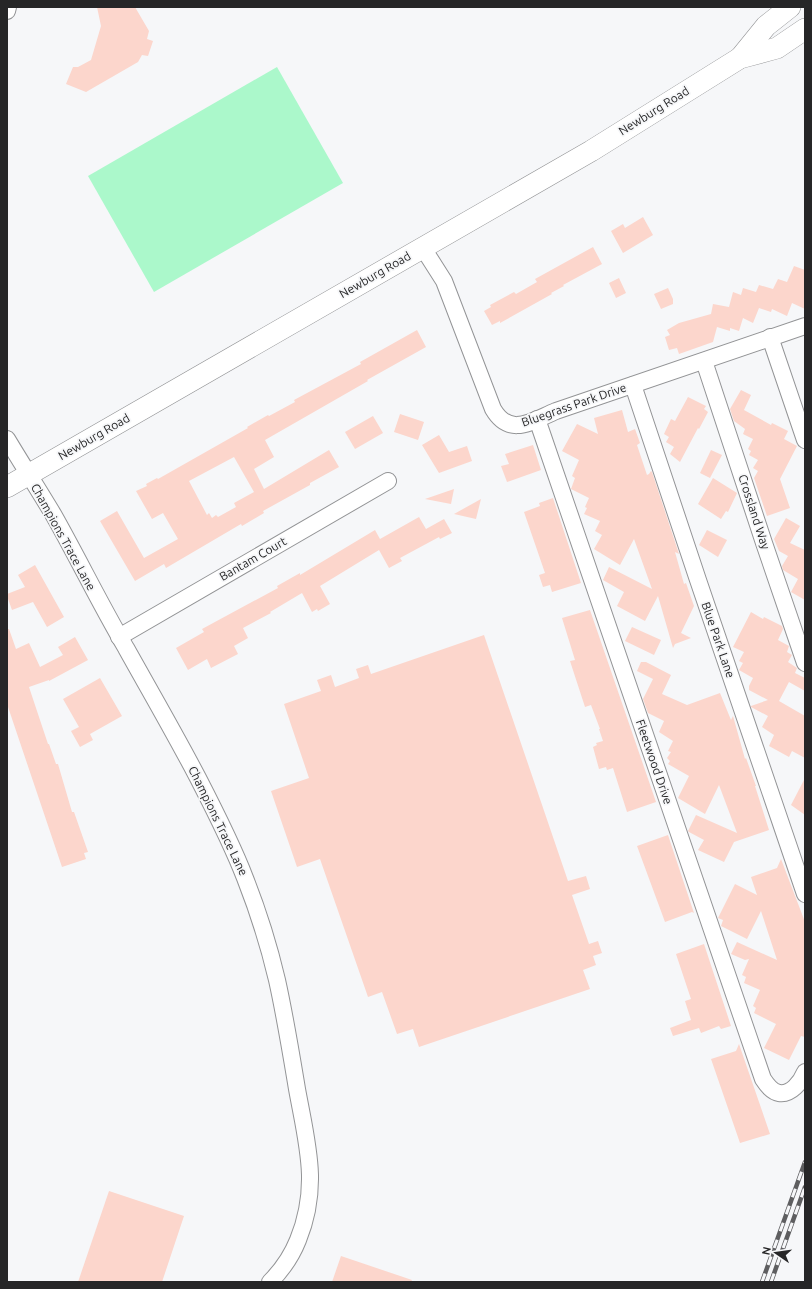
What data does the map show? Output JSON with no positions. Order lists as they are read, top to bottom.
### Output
{
  "streets": {
    "main road": ["Newburg Road"],
    "street": [
      "Bluegrass Park Drive",
      "Crossland Way",
      "Champions Trace Lane",
      "Bantam Court",
      "Blue Park Lane",
      "Fleetwood Drive"
    ]
  },
  "crossings": [
    ["Newburg Road", "Bluegrass Park Drive"],
    ["Newburg Road", "Champions Trace Lane"],
    ["Bluegrass Park Drive", "Crossland Way"],
    ["Bluegrass Park Drive", "Blue Park Lane"],
    ["Bluegrass Park Drive", "Fleetwood Drive"],
    ["Champions Trace Lane", "Bantam Court"]
  ],
  "north": "left"
}
